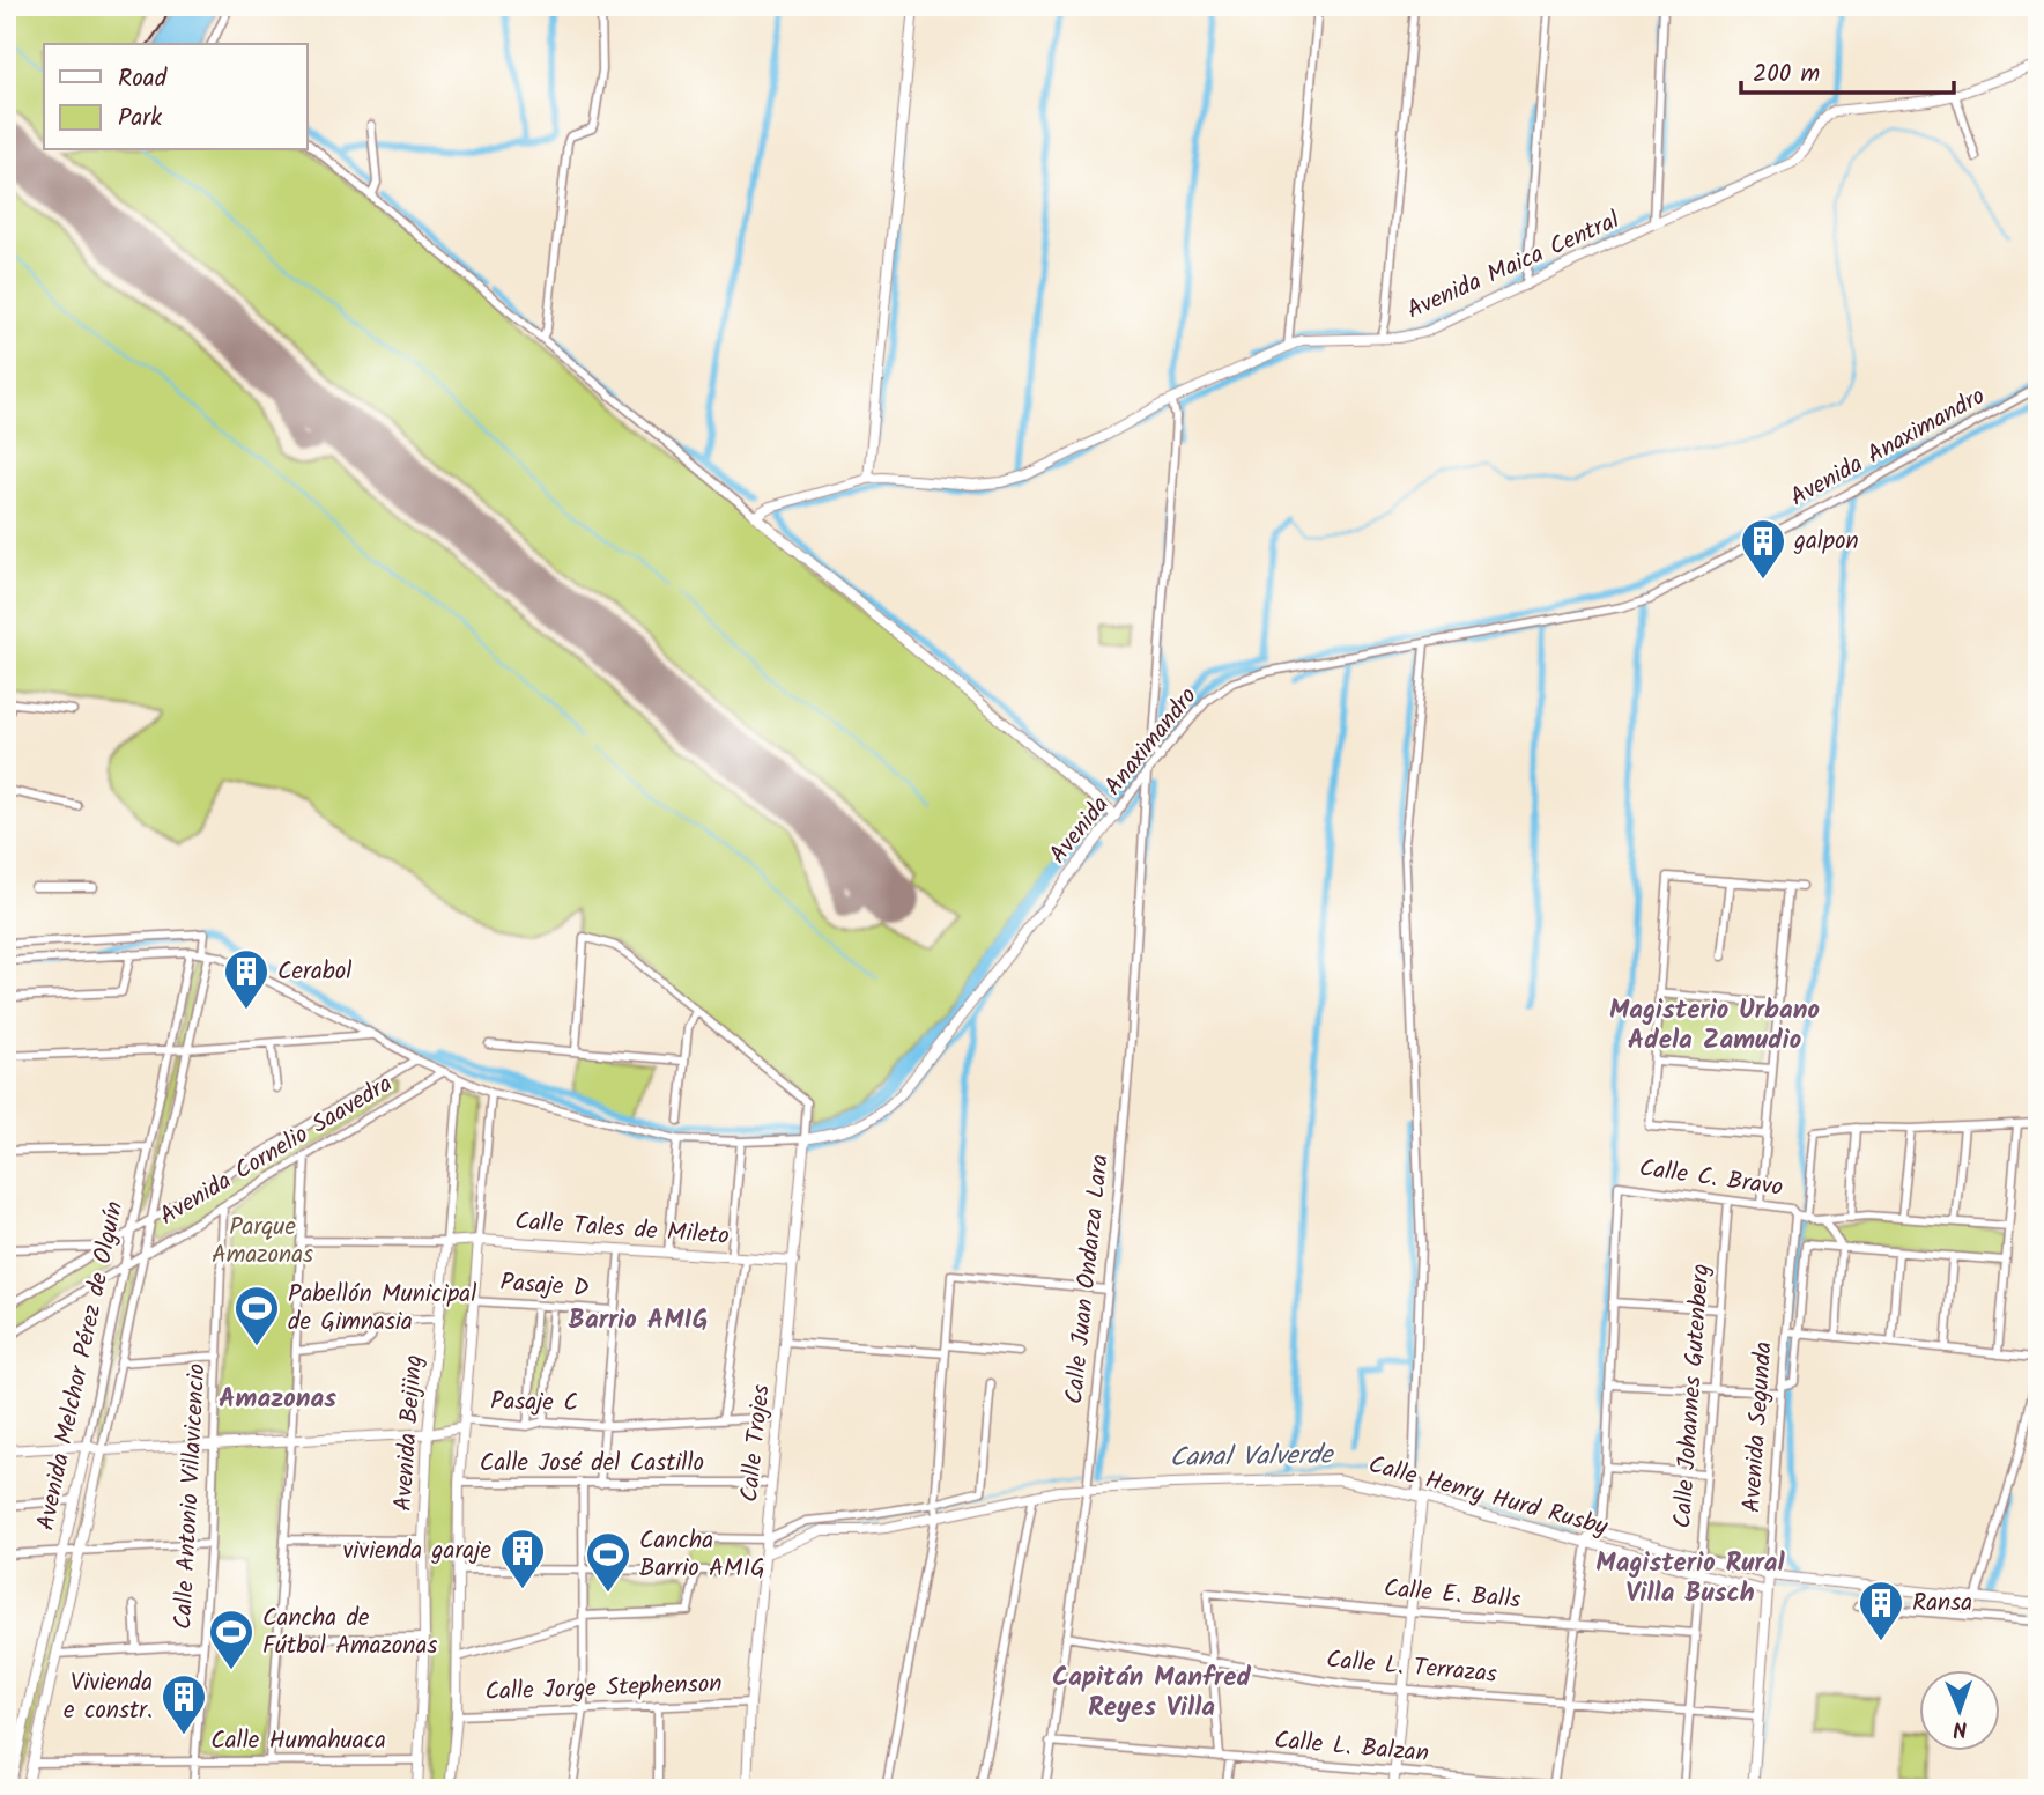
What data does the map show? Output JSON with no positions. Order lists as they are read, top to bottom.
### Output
{
  "streets": {
    "street": [
      "Avenida Maica Central",
      "Avenida Anaximandro",
      "Avenida Cornelio Saavedra",
      "Calle C. Bravo",
      "Calle Tales de Mileto",
      "Calle Juan Ondarza Lara",
      "Pasaje D",
      "Avenida Melchor Pérez de Olguín",
      "Calle Johannes Gutenberg",
      "Pasaje C",
      "Avenida Segunda",
      "Avenida Beijing",
      "Calle Trojes",
      "Calle José del Castillo",
      "Calle Antonio Villavicencio",
      "Calle Henry Hurd Rusby",
      "Calle E. Balls",
      "Calle L. Terrazas",
      "Calle Jorge Stephenson",
      "Calle Humahuaca",
      "Calle L. Balzan"
    ]
  },
  "crossings": [
    ["Avenida Anaximandro", "Avenida Cornelio Saavedra"],
    ["Avenida Anaximandro", "Calle Juan Ondarza Lara"],
    ["Avenida Anaximandro", "Avenida Melchor Pérez de Olguín"],
    ["Avenida Anaximandro", "Avenida Beijing"],
    ["Avenida Anaximandro", "Calle Trojes"],
    ["Avenida Cornelio Saavedra", "Avenida Melchor Pérez de Olguín"],
    ["Avenida Cornelio Saavedra", "Calle Antonio Villavicencio"],
    ["Calle C. Bravo", "Calle Johannes Gutenberg"],
    ["Calle C. Bravo", "Avenida Segunda"],
    ["Calle Tales de Mileto", "Avenida Beijing"],
    ["Calle Tales de Mileto", "Calle Trojes"],
    ["Calle Juan Ondarza Lara", "Calle Henry Hurd Rusby"],
    ["Calle Juan Ondarza Lara", "Calle L. Terrazas"],
    ["Calle Juan Ondarza Lara", "Calle L. Balzan"],
    ["Avenida Melchor Pérez de Olguín", "Calle Humahuaca"],
    ["Calle Johannes Gutenberg", "Calle Henry Hurd Rusby"],
    ["Calle Johannes Gutenberg", "Calle E. Balls"],
    ["Calle Johannes Gutenberg", "Calle L. Terrazas"],
    ["Pasaje C", "Calle Trojes"],
    ["Avenida Segunda", "Calle Henry Hurd Rusby"],
    ["Avenida Segunda", "Calle L. Terrazas"],
    ["Avenida Beijing", "Calle Humahuaca"],
    ["Calle Trojes", "Calle José del Castillo"],
    ["Calle Trojes", "Calle Henry Hurd Rusby"],
    ["Calle Trojes", "Calle Jorge Stephenson"],
    ["Calle Antonio Villavicencio", "Calle Humahuaca"],
    ["Calle E. Balls", "Calle L. Terrazas"]
  ],
  "districts": [
    "Magisterio Urbano Adela Zamudio",
    "Barrio AMIG",
    "Amazonas",
    "Magisterio Rural Villa Busch",
    "Capitán Manfred Reyes Villa"
  ],
  "water": ["Canal Valverde"],
  "parks": ["Parque Amazonas"],
  "places": {
    "building": [
      "galpon",
      "Cerabol",
      "vivienda garaje",
      "Ransa",
      "Vivienda e constr."
    ],
    "sports": ["Pabellón Municipal de Gimnasia", "Cancha Barrio AMIG", "Cancha de Fútbol Amazonas"]
  },
  "legend": ["Road", "Park"],
  "scale_bar": "200 m",
  "north": "bottom"
}
